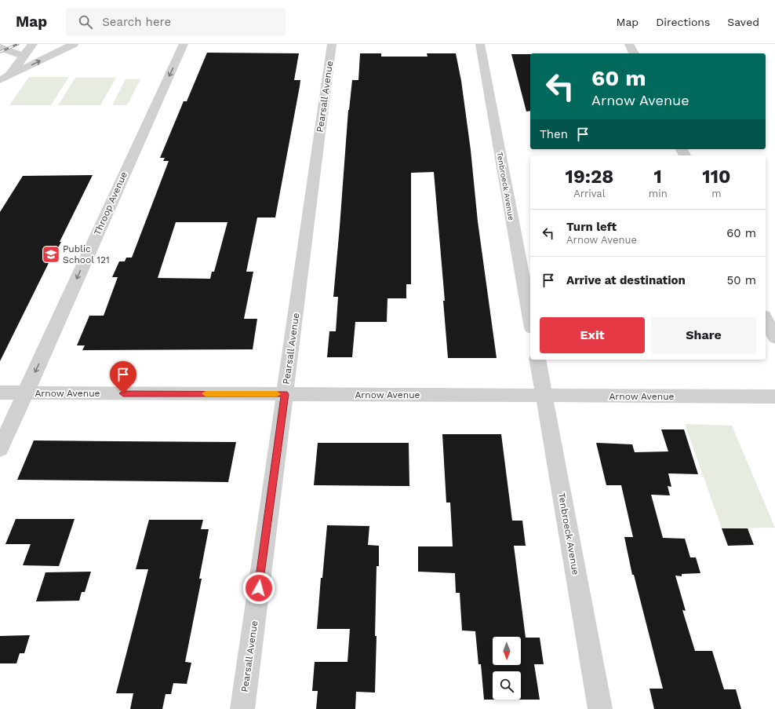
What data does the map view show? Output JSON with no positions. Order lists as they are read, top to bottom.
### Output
{
  "streets": {
    "street": [
      "Pearsall Avenue",
      "Tenbroeck Avenue",
      "Throop Avenue",
      "Arnow Avenue"
    ]
  },
  "crossings": [
    ["Pearsall Avenue", "Arnow Avenue"],
    ["Tenbroeck Avenue", "Arnow Avenue"],
    ["Throop Avenue", "Arnow Avenue"]
  ],
  "one_way": ["Throop Avenue"],
  "places": {
    "school or university": ["Public School 121"]
  },
  "north": "bottom",
  "page": {
    "header": "Map",
    "search": "Search here",
    "nav": ["Map", "Directions", "Saved"],
    "turn": ["60 m", "Arnow Avenue"],
    "then": "Then",
    "eta": [
      "19:28",
      "Arrival",
      "1",
      "min",
      "110",
      "m"
    ],
    "list": [
      {
        "name": "Turn left",
        "note": "Arnow Avenue",
        "value": "60 m"
      },
      {
        "name": "Arrive at destination",
        "value": "50 m"
      }
    ],
    "buttons": ["Exit", "Share"]
  }
}
